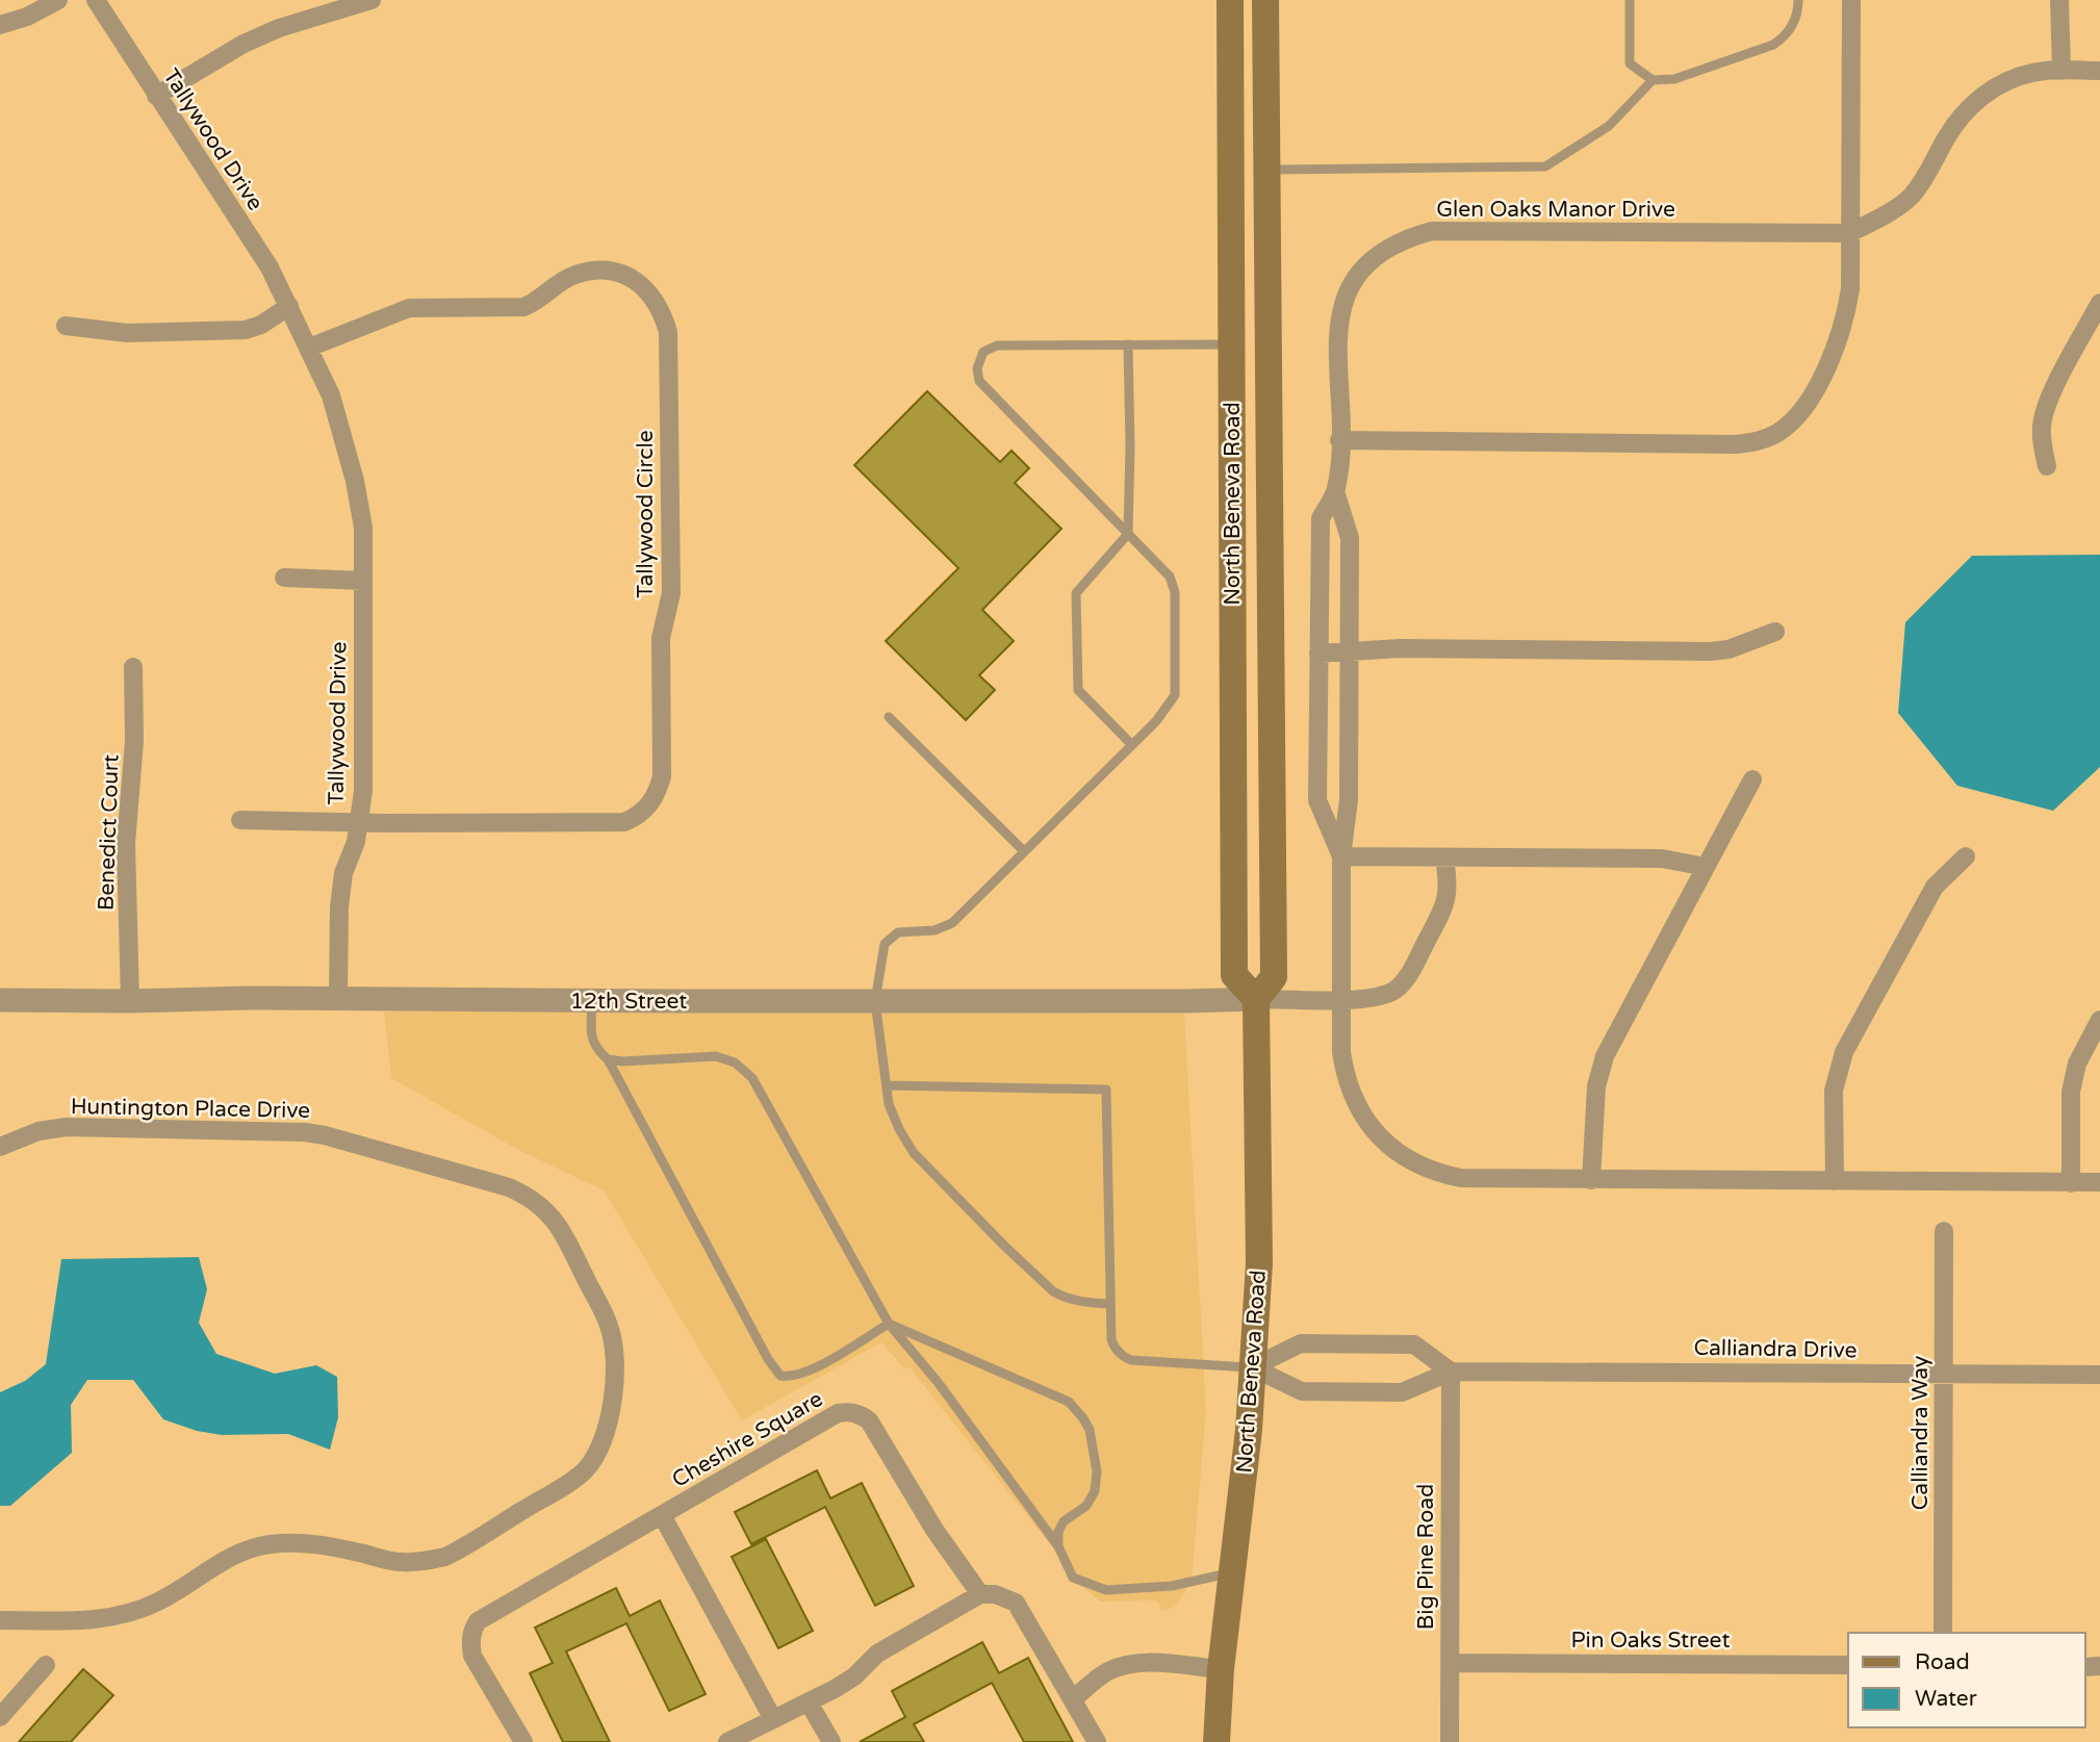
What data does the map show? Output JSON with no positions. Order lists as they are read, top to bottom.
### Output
{
  "streets": {
    "main road": ["North Beneva Road"],
    "street": [
      "Tallywood Drive",
      "Glen Oaks Manor Drive",
      "Tallywood Circle",
      "Benedict Court",
      "12th Street",
      "Huntington Place Drive",
      "Calliandra Drive",
      "Calliandra Way",
      "Cheshire Square",
      "Big Pine Road",
      "Pin Oaks Street"
    ]
  },
  "crossings": [
    ["Tallywood Drive", "Tallywood Circle"],
    ["Tallywood Drive", "12th Street"],
    ["North Beneva Road", "12th Street"],
    ["North Beneva Road", "Calliandra Drive"],
    ["Benedict Court", "12th Street"],
    ["Calliandra Drive", "Calliandra Way"],
    ["Calliandra Drive", "Big Pine Road"],
    ["Big Pine Road", "Pin Oaks Street"]
  ],
  "legend": ["Road", "Water"]
}
